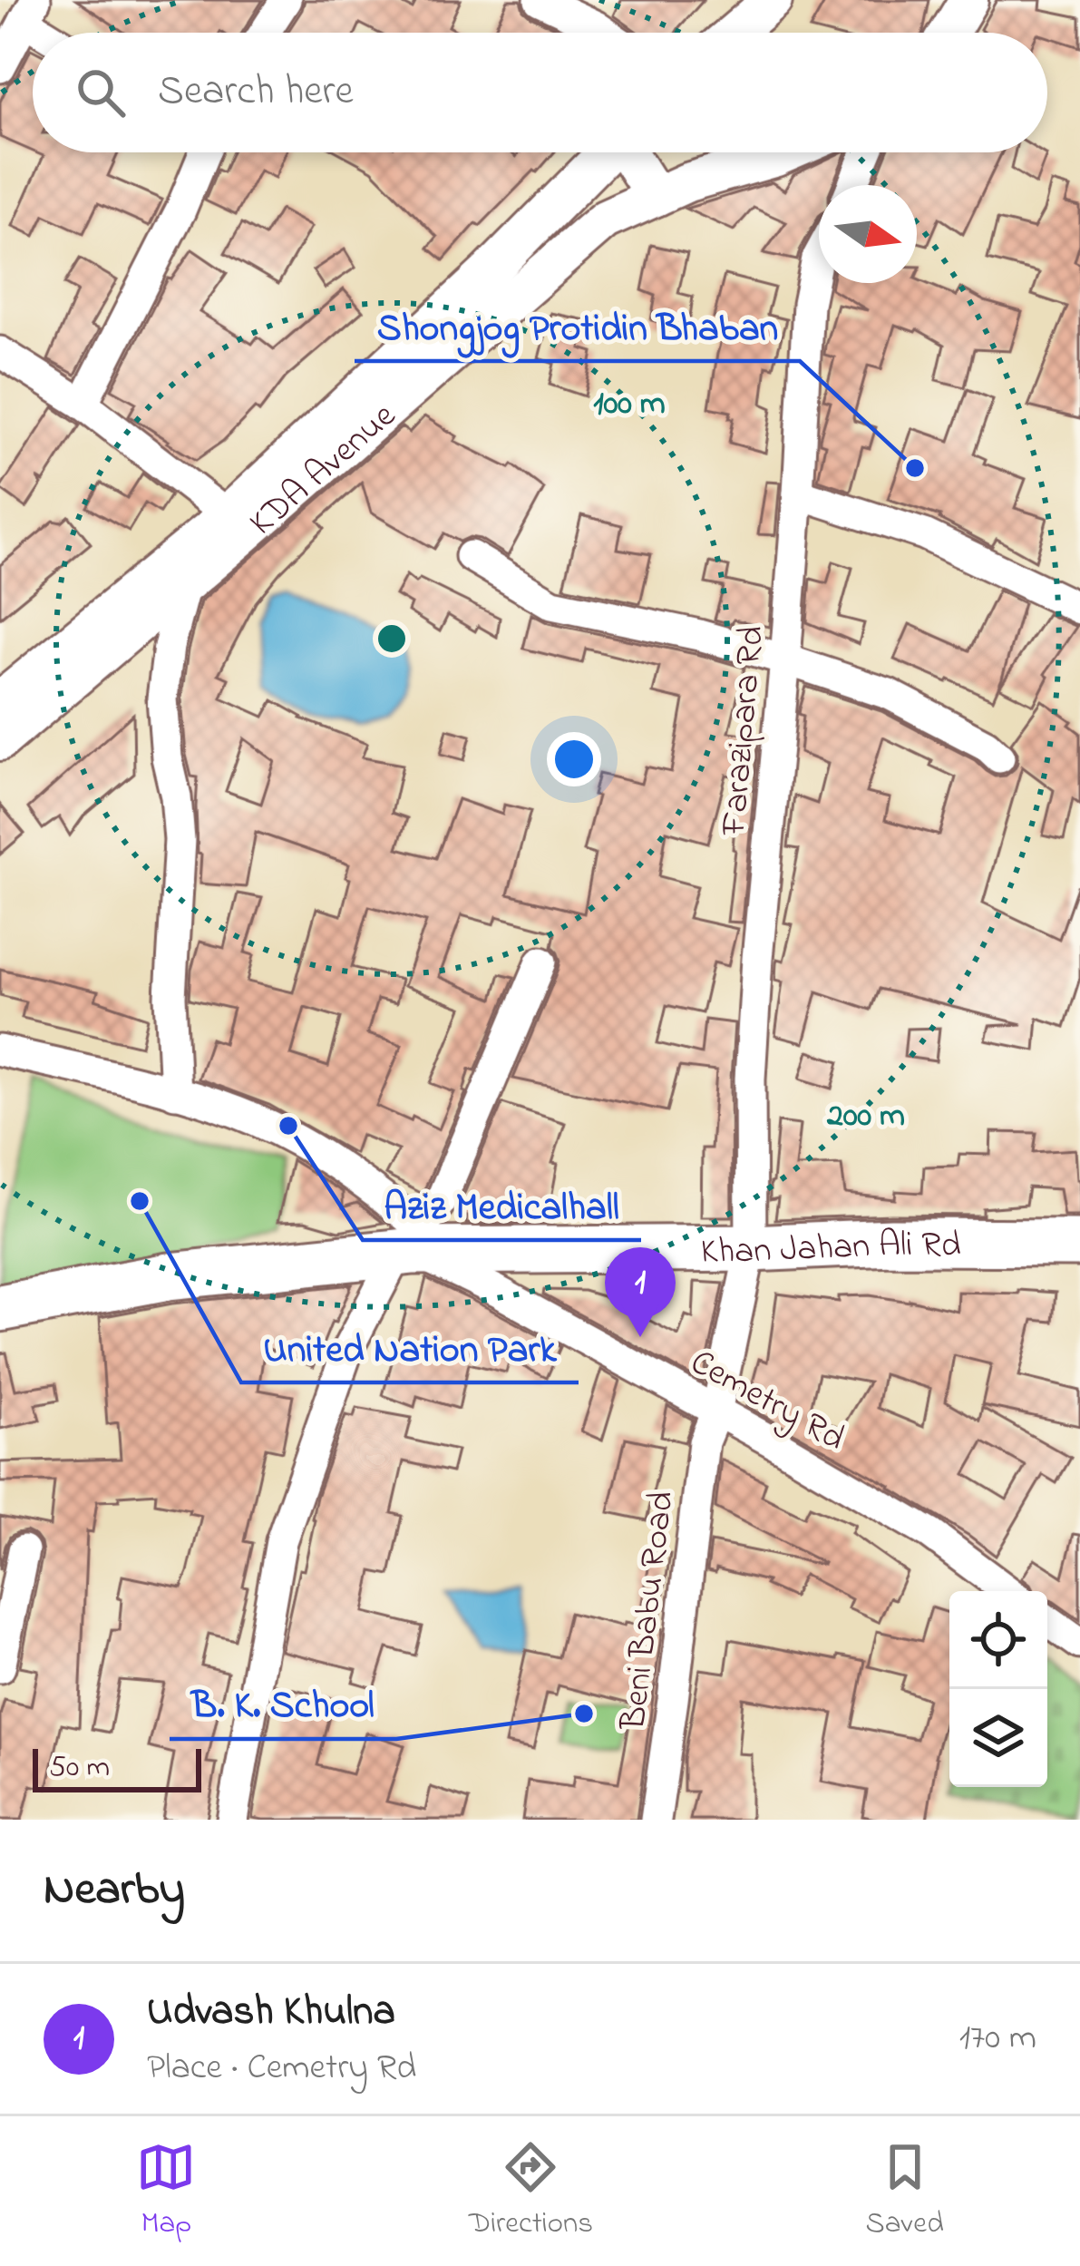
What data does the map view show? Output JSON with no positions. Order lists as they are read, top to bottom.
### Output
{
  "streets": {
    "highway": ["Khan Jahan Ali Rd"],
    "main road": ["KDA Avenue"],
    "street": ["Farazipara Rd", "Cemetry Rd", "Beni Babu Road"]
  },
  "crossings": [
    ["Farazipara Rd", "Khan Jahan Ali Rd"],
    ["Farazipara Rd", "Cemetry Rd"],
    ["Farazipara Rd", "Beni Babu Road"],
    ["Khan Jahan Ali Rd", "Cemetry Rd"],
    ["Cemetry Rd", "Beni Babu Road"]
  ],
  "places": [
    "Shongjog Protidin Bhaban",
    "Aziz Medicalhall",
    "United Nation Park",
    "B. K. School"
  ],
  "scale_bar": "50 m",
  "north": "right",
  "page": {
    "search": "Search here",
    "pins": "1",
    "scale": "50 m",
    "heading": "Nearby",
    "list": [
      {
        "mark": "1",
        "name": "Udvash Khulna",
        "note": "Place · Cemetry Rd",
        "value": "170 m"
      }
    ],
    "nav": ["Map", "Directions", "Saved"]
  },
  "rings": ["100 m", "200 m"]
}
